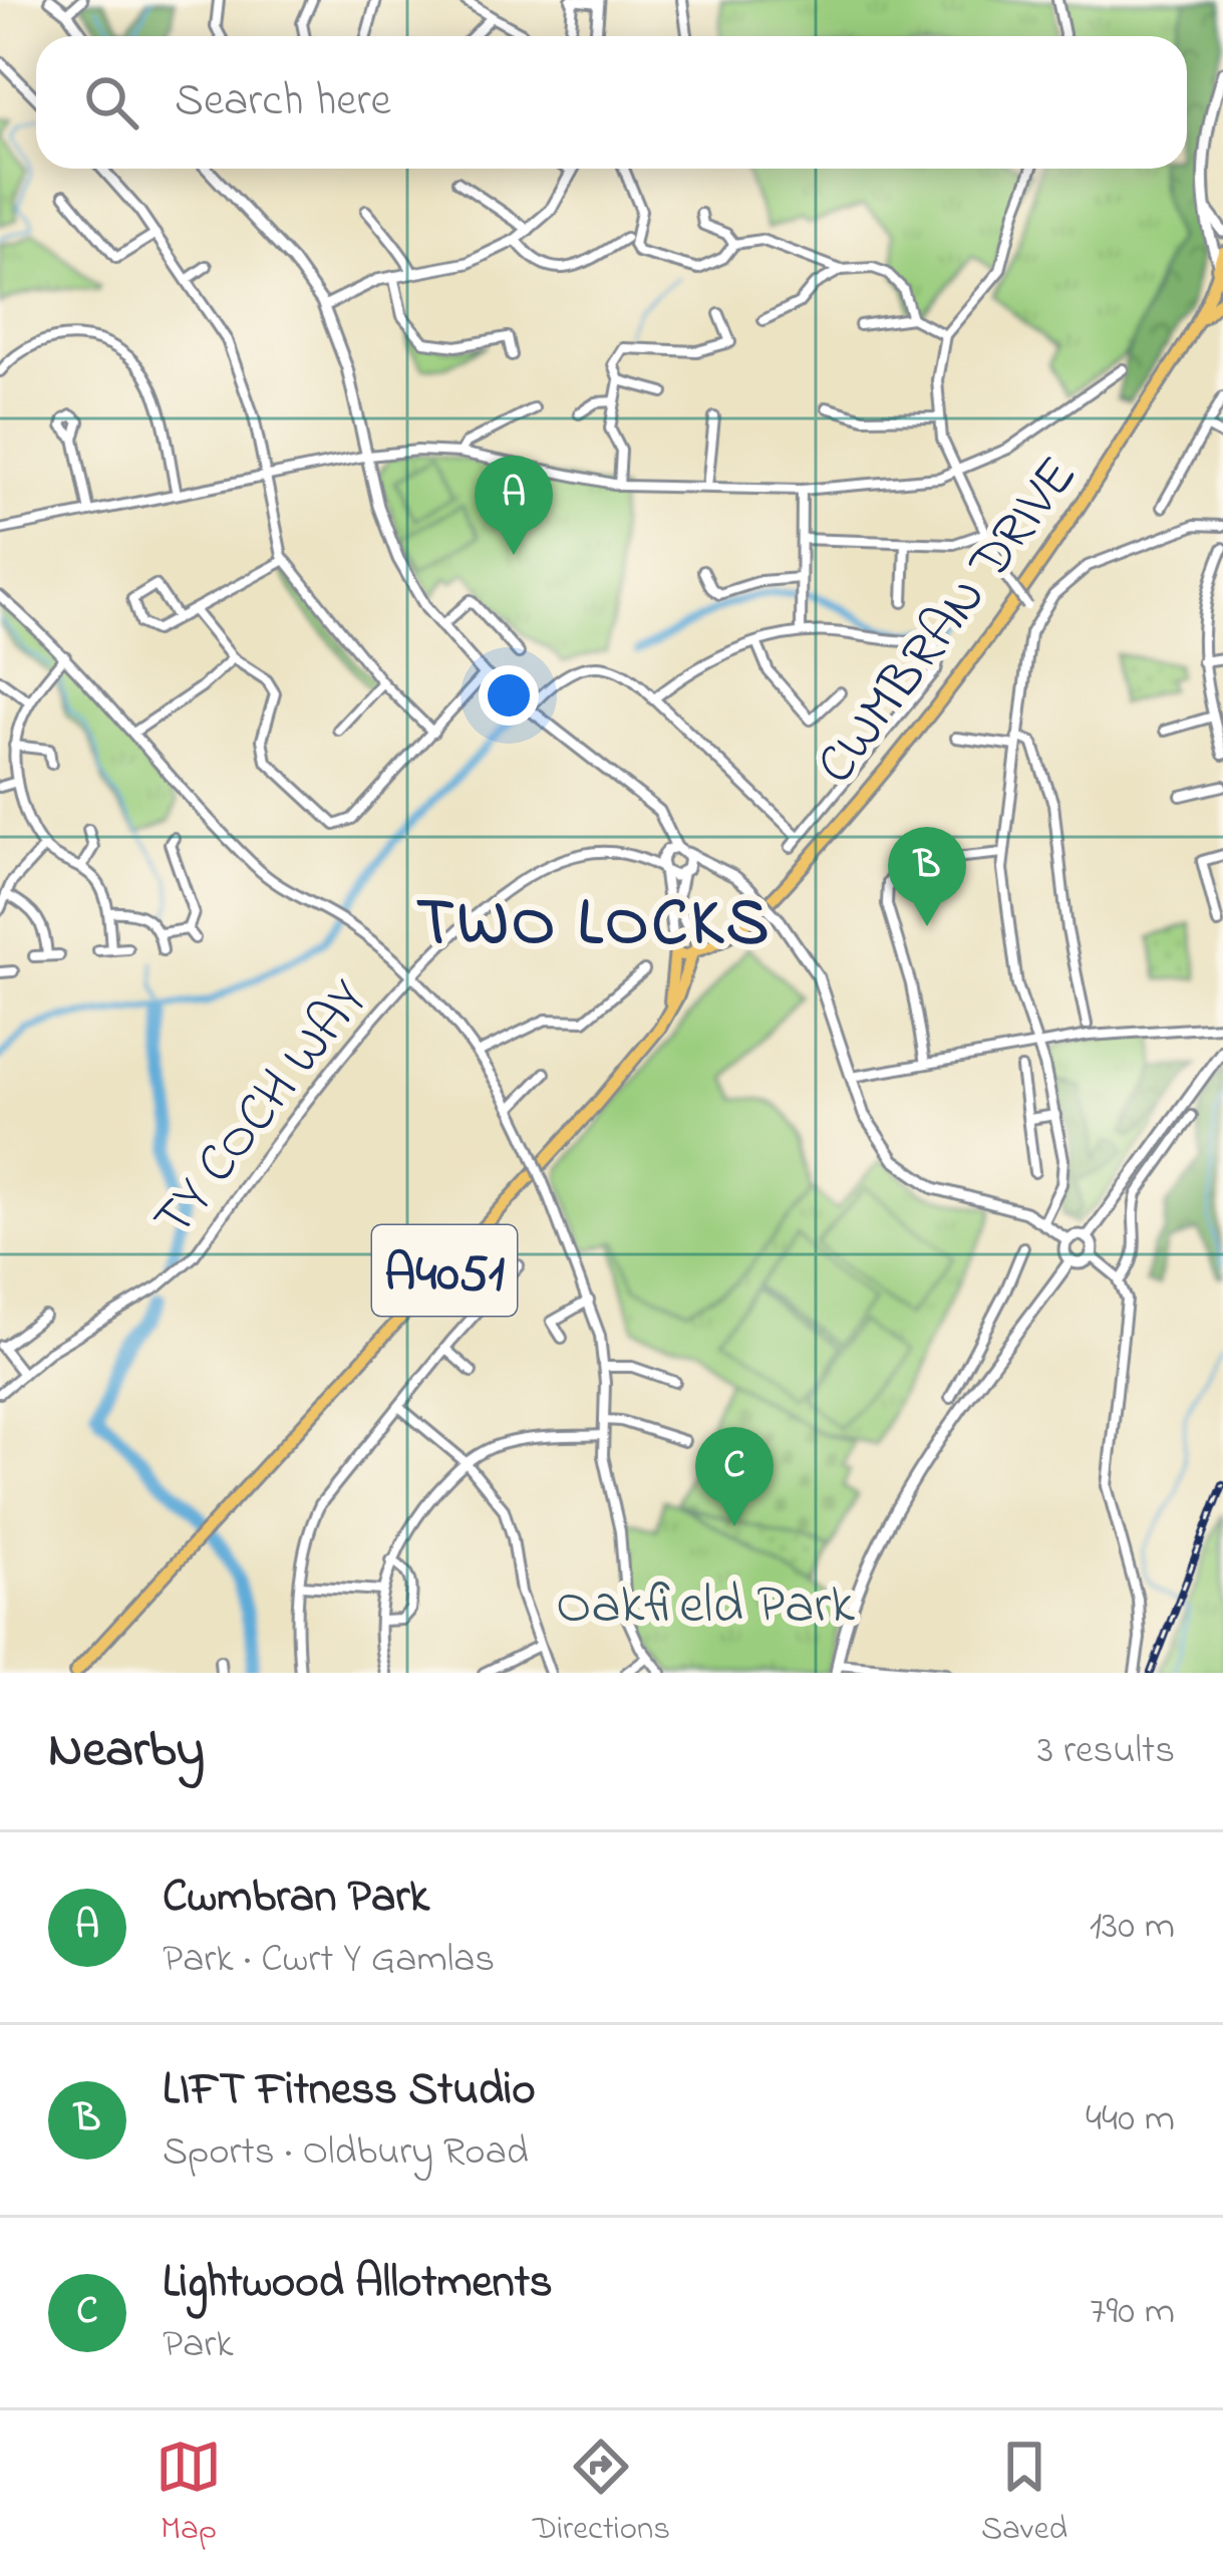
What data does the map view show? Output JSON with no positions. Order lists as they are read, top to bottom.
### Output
{
  "streets": {
    "main road": ["CWMBRAN DRIVE", "A4051"],
    "street": ["TY COCH WAY"]
  },
  "crossings": [
    ["CWMBRAN DRIVE", "A4051"]
  ],
  "districts": ["TWO LOCKS"],
  "parks": ["Oakfield Park"],
  "page": {
    "search": "Search here",
    "pins": ["A", "B", "C"],
    "heading": ["Nearby", "3 results"],
    "list": [
      {
        "mark": "A",
        "name": "Cwmbran Park",
        "note": "Park · Cwrt Y Gamlas",
        "value": "130 m"
      },
      {
        "mark": "B",
        "name": "LIFT Fitness Studio",
        "note": "Sports · Oldbury Road",
        "value": "440 m"
      },
      {
        "mark": "C",
        "name": "Lightwood Allotments",
        "note": "Park",
        "value": "790 m"
      }
    ],
    "nav": ["Map", "Directions", "Saved"]
  }
}
